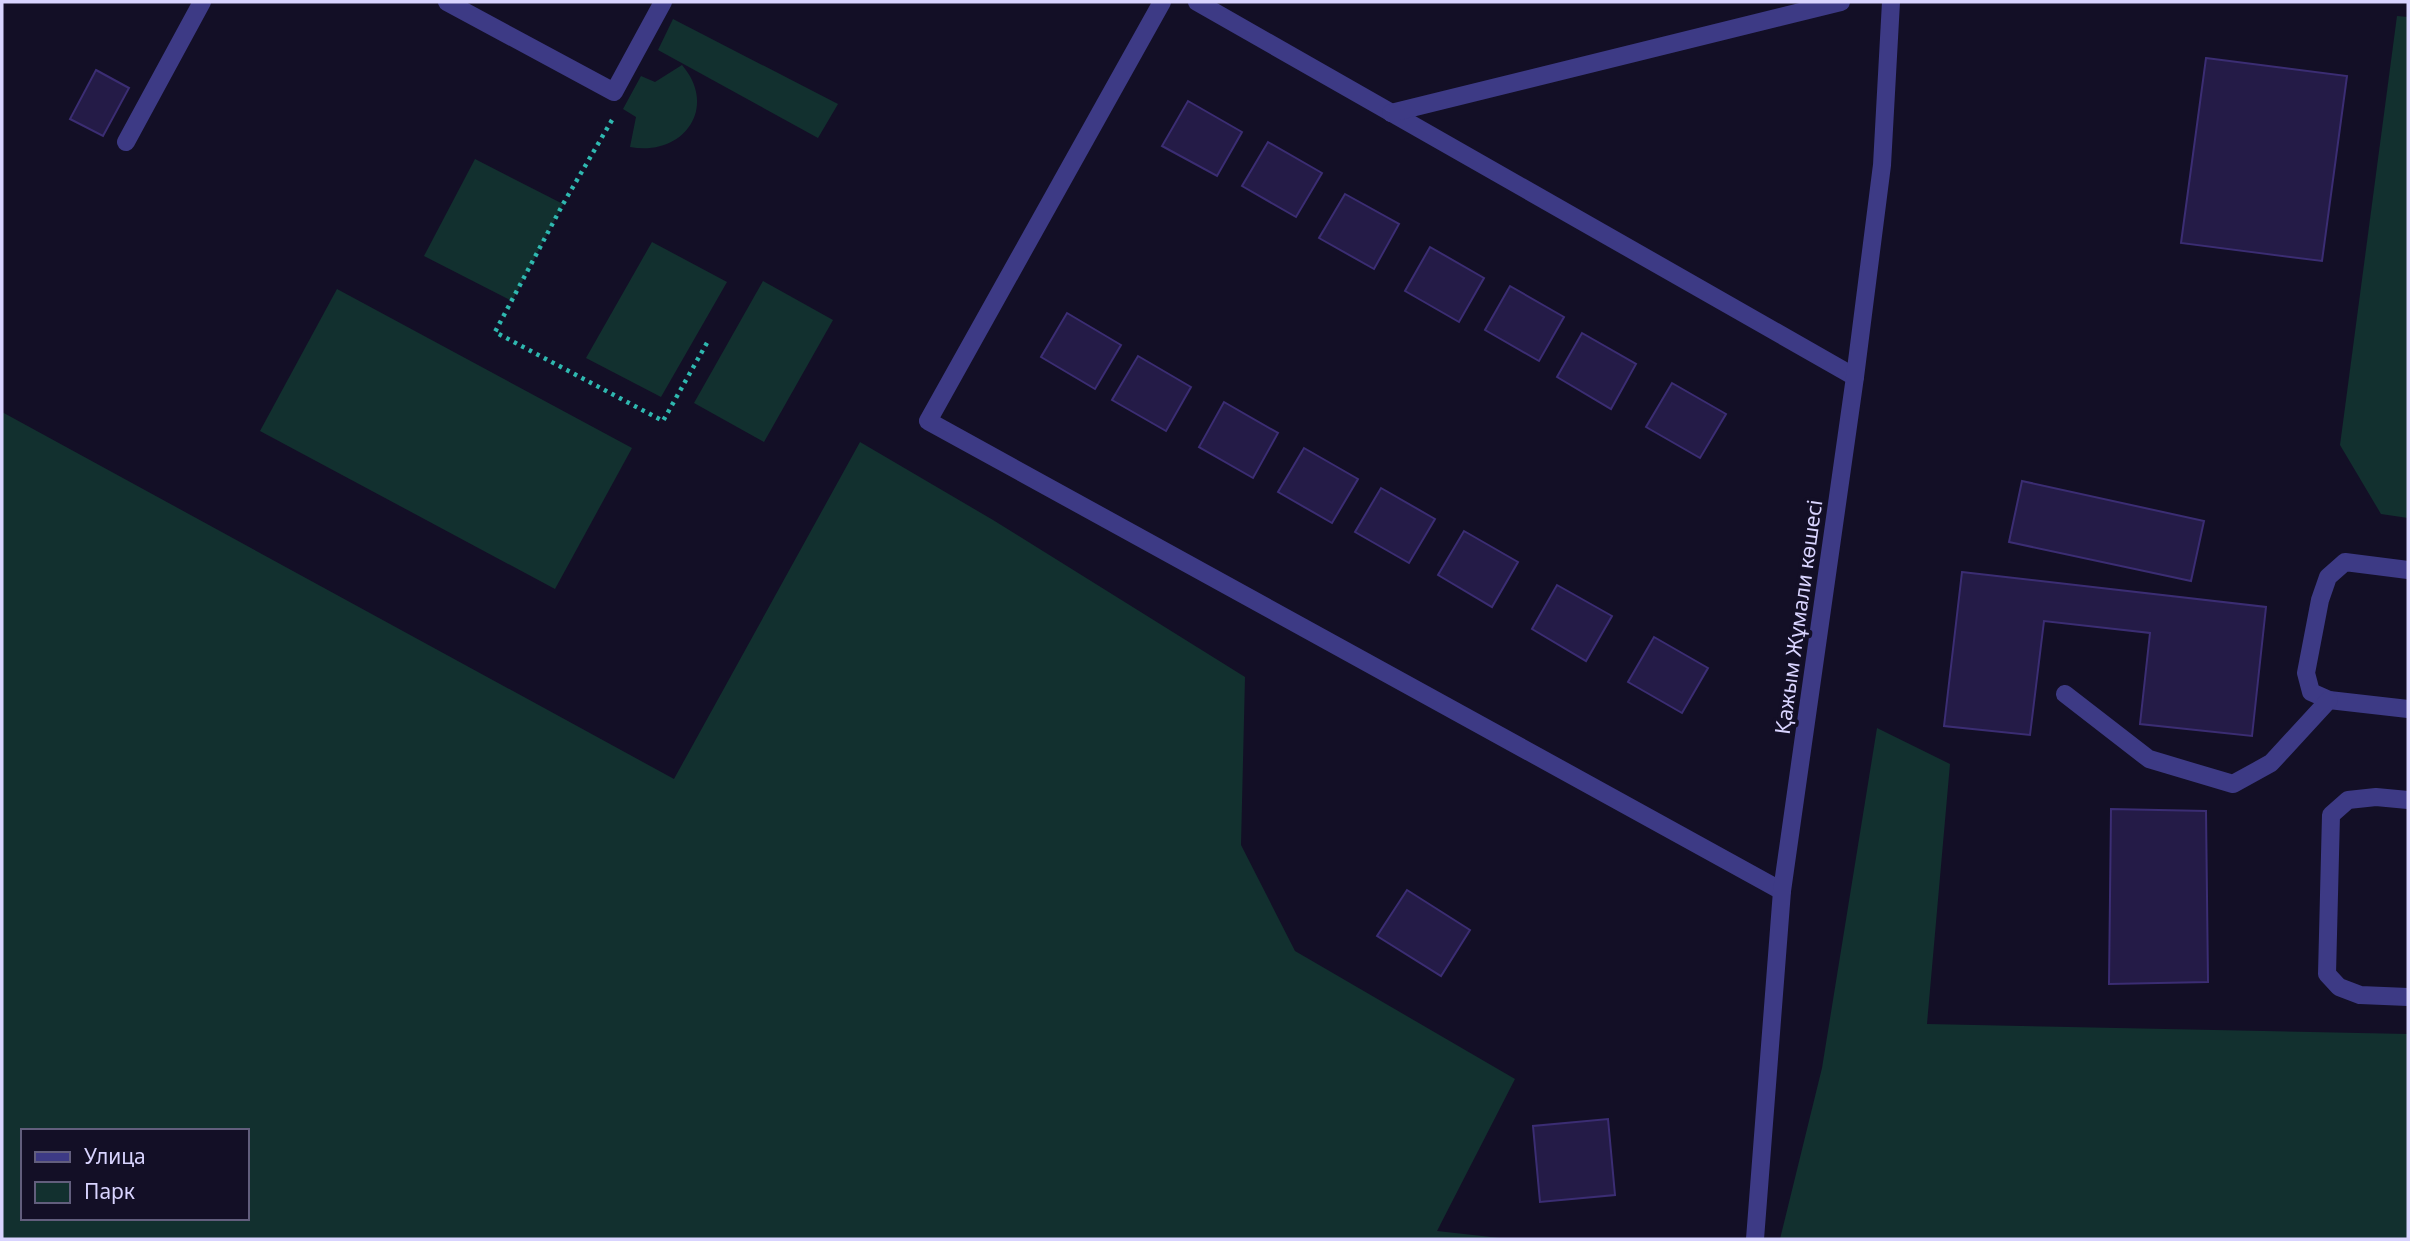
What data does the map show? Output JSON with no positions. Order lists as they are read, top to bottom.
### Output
{
  "streets": {
    "street": ["Қажым Жұмали көшесі"]
  },
  "legend": ["Улица", "Парк"]
}
